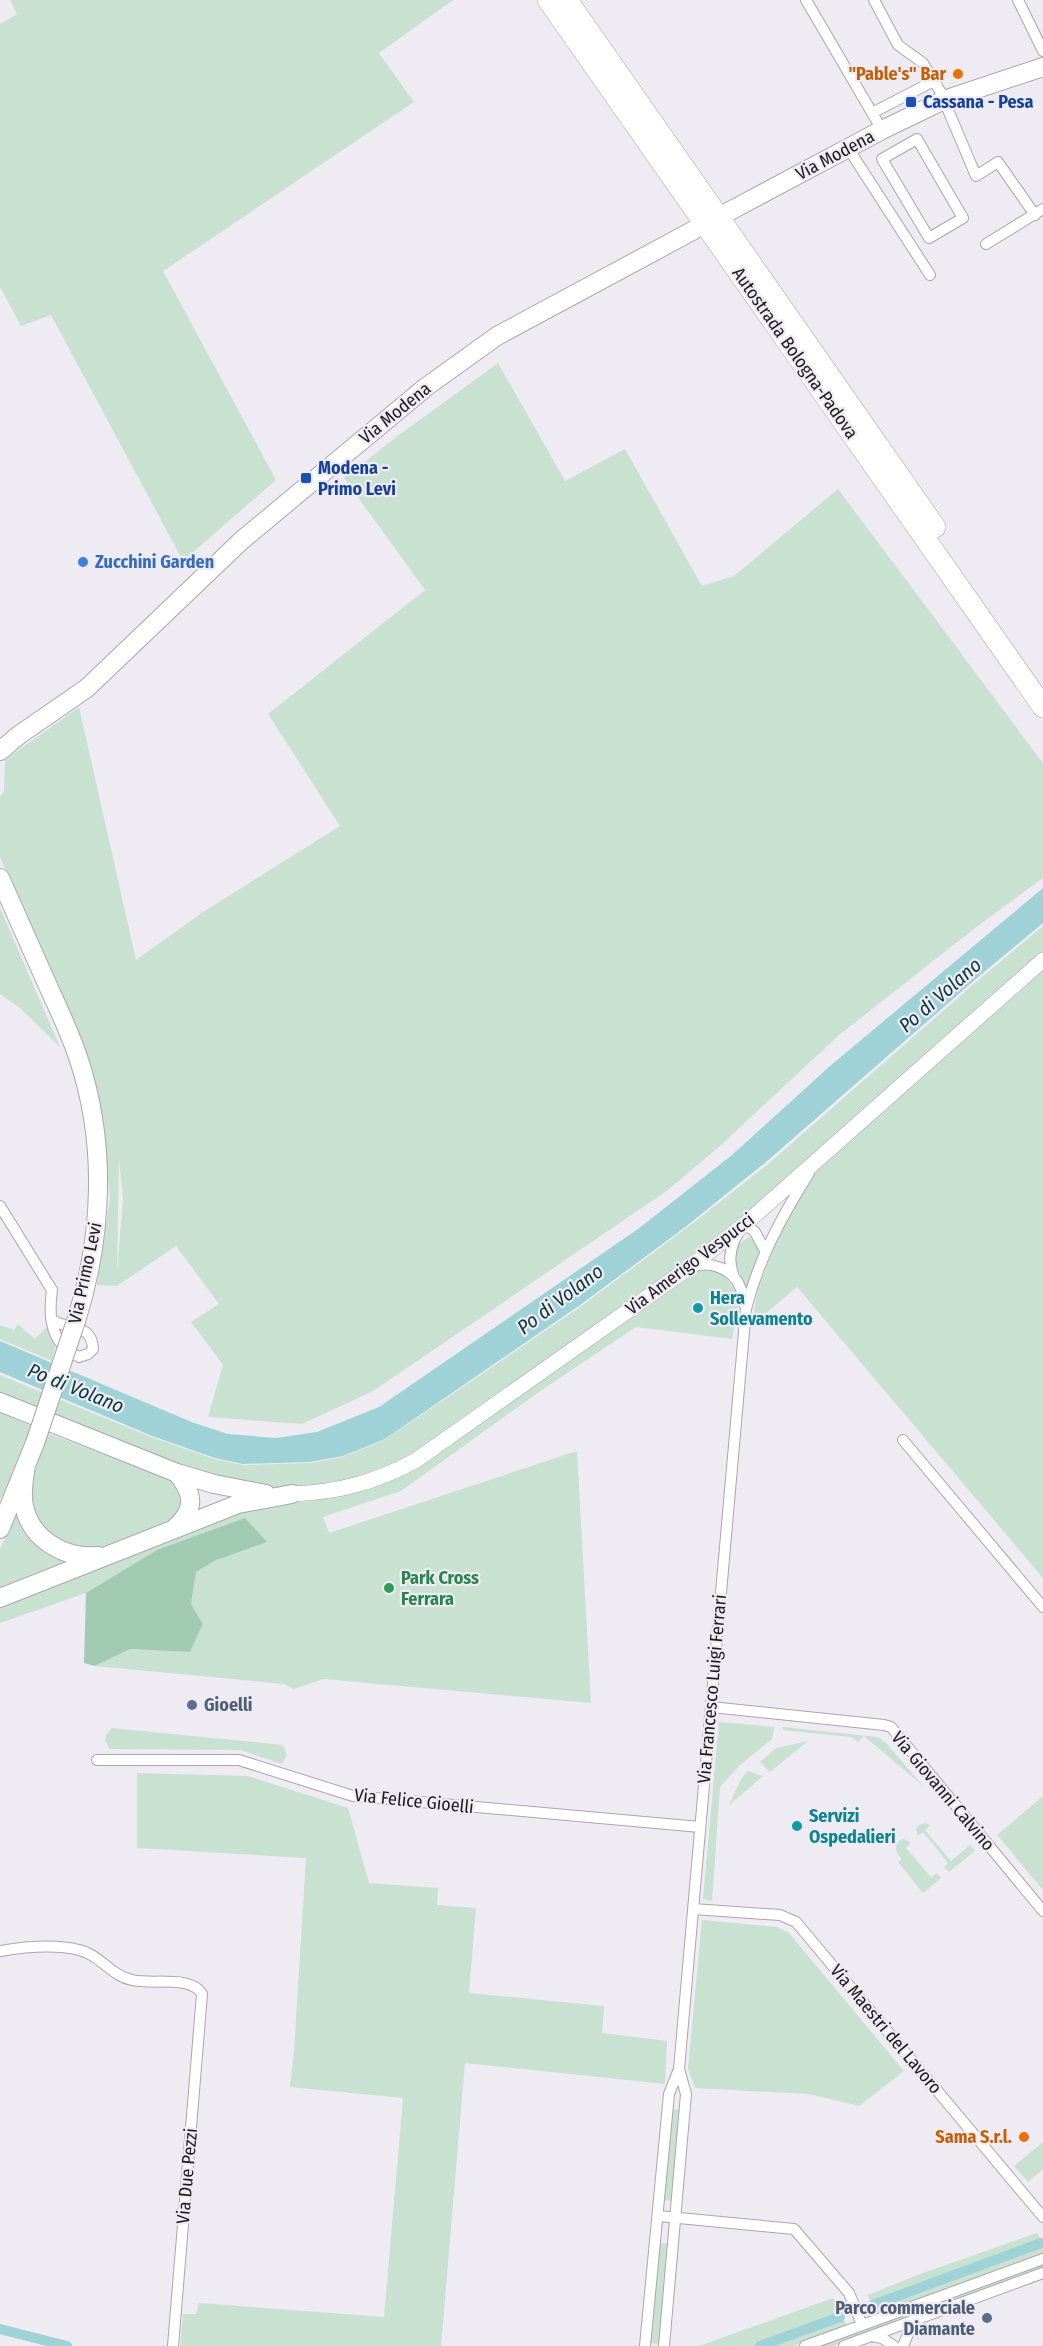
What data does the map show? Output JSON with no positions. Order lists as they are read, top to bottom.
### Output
{
  "streets": {
    "highway": ["Autostrada Bologna-Padova"],
    "main road": ["Via Modena", "Via Amerigo Vespucci", "Via Primo Levi"],
    "street": [
      "Via Francesco Luigi Ferrari",
      "Via Giovanni Calvino",
      "Via Felice Gioelli",
      "Via Maestri del Lavoro",
      "Via Due Pezzi"
    ]
  },
  "crossings": [
    ["Via Amerigo Vespucci", "Via Francesco Luigi Ferrari"],
    ["Via Francesco Luigi Ferrari", "Via Giovanni Calvino"],
    ["Via Francesco Luigi Ferrari", "Via Felice Gioelli"],
    ["Via Francesco Luigi Ferrari", "Via Maestri del Lavoro"]
  ],
  "water": ["Po di Volano"],
  "places": {
    "other": [
      "\"Pable's\" Bar",
      "Zucchini Garden",
      "Hera Sollevamento",
      "Park Cross Ferrara",
      "Gioelli",
      "Servizi Ospedalieri",
      "Sama S.r.l.",
      "Parco commerciale Diamante"
    ],
    "transit": ["Cassana - Pesa", "Modena - Primo Levi"]
  }
}
